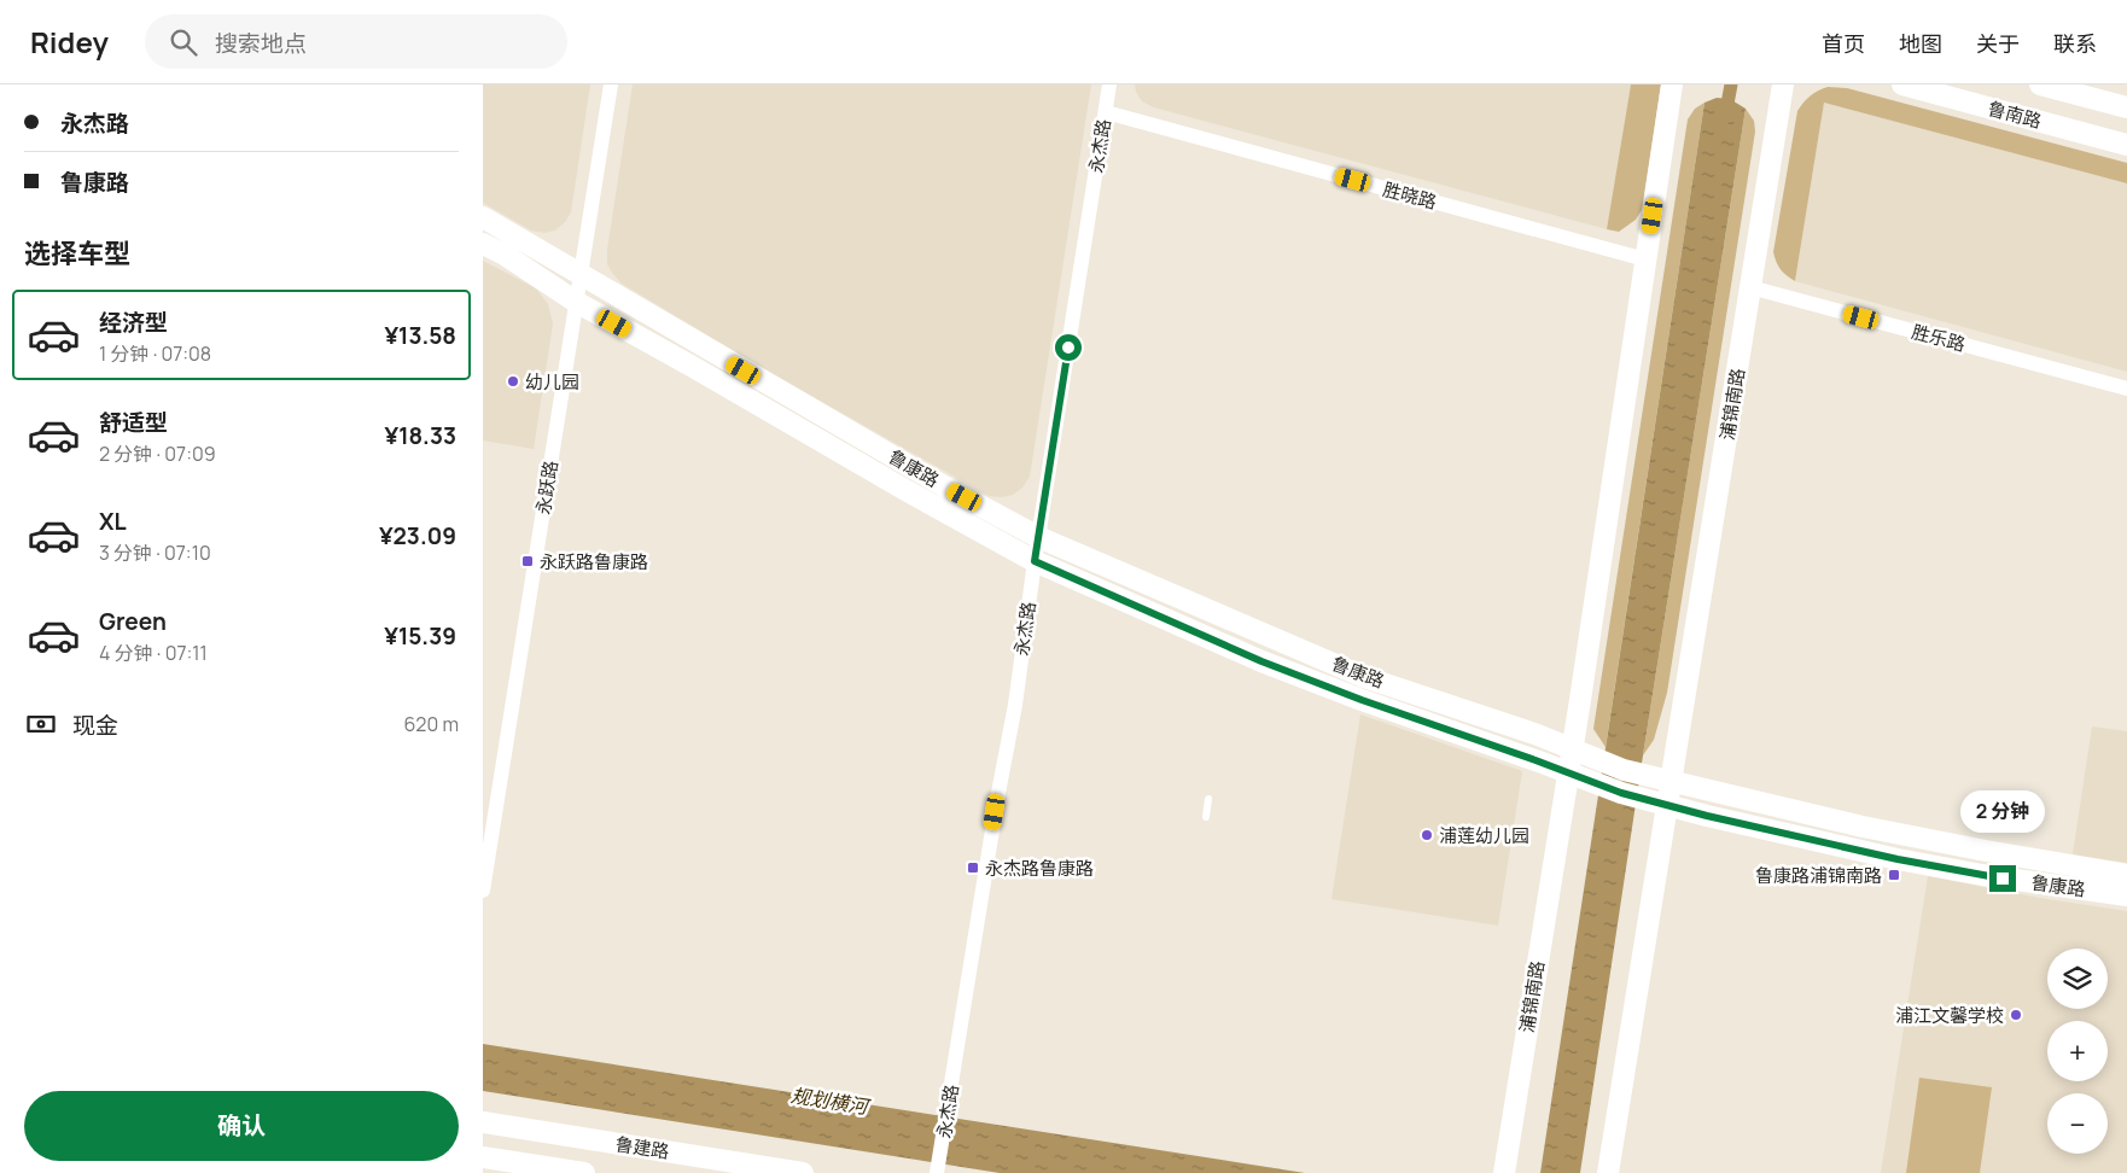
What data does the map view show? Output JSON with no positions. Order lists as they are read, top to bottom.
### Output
{
  "streets": {
    "street": [
      "鲁南路",
      "永杰路",
      "胜晓路",
      "胜乐路",
      "浦锦南路",
      "鲁康路",
      "永跃路",
      "鲁建路"
    ]
  },
  "crossings": [
    ["永杰路", "胜晓路"],
    ["永杰路", "鲁康路"],
    ["胜晓路", "浦锦南路"],
    ["胜乐路", "浦锦南路"],
    ["浦锦南路", "鲁康路"],
    ["鲁康路", "永跃路"]
  ],
  "water": ["规划横河"],
  "places": {
    "other": ["幼儿园", "浦莲幼儿园", "浦江文馨学校"],
    "transit": ["永跃路鲁康路", "永杰路鲁康路", "鲁康路浦锦南路"]
  },
  "page": {
    "header": "Ridey",
    "search": "搜索地点",
    "nav": [
      "首页",
      "地图",
      "关于",
      "联系"
    ],
    "banner": ["永杰路", "鲁康路"],
    "heading": "选择车型",
    "list": [
      {
        "name": "经济型",
        "note": "1 分钟 · 07:08",
        "value": "¥13.58"
      },
      {
        "name": "舒适型",
        "note": "2 分钟 · 07:09",
        "value": "¥18.33"
      },
      {
        "name": "XL",
        "note": "3 分钟 · 07:10",
        "value": "¥23.09"
      },
      {
        "name": "Green",
        "note": "4 分钟 · 07:11",
        "value": "¥15.39"
      }
    ],
    "pay": ["现金", "620 m"],
    "bubble": "2 分钟",
    "map_buttons": ["+", "−"],
    "buttons": "确认"
  }
}
